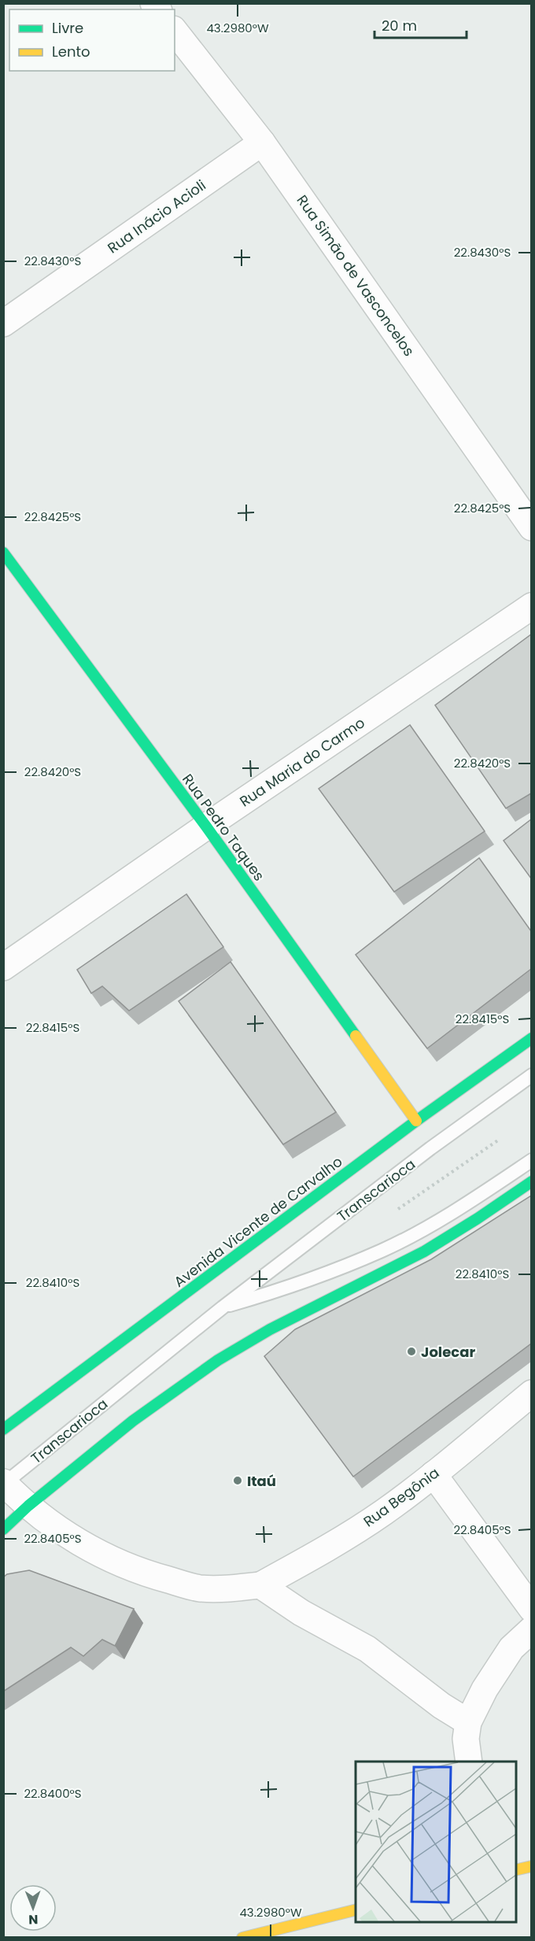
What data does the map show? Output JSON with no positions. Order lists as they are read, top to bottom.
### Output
{
  "streets": {
    "main road": ["Rua Pedro Taques", "Avenida Vicente de Carvalho"],
    "street": [
      "Rua Inácio Acioli",
      "Rua Simão de Vasconcelos",
      "Rua Maria do Carmo",
      "Rua Begônia"
    ],
    "lane": ["Transcarioca"]
  },
  "crossings": [
    ["Rua Inácio Acioli", "Rua Simão de Vasconcelos"],
    ["Rua Maria do Carmo", "Rua Pedro Taques"],
    ["Rua Pedro Taques", "Avenida Vicente de Carvalho"]
  ],
  "places": ["Jolecar", "Itaú"],
  "legend": ["Livre", "Lento"],
  "scale_bar": "20 m",
  "north": "bottom",
  "coordinates": [
    "43.2980°W",
    "22.8430°S",
    "22.8425°S",
    "22.8420°S",
    "22.8415°S",
    "22.8410°S",
    "22.8405°S",
    "22.8400°S"
  ]
}
